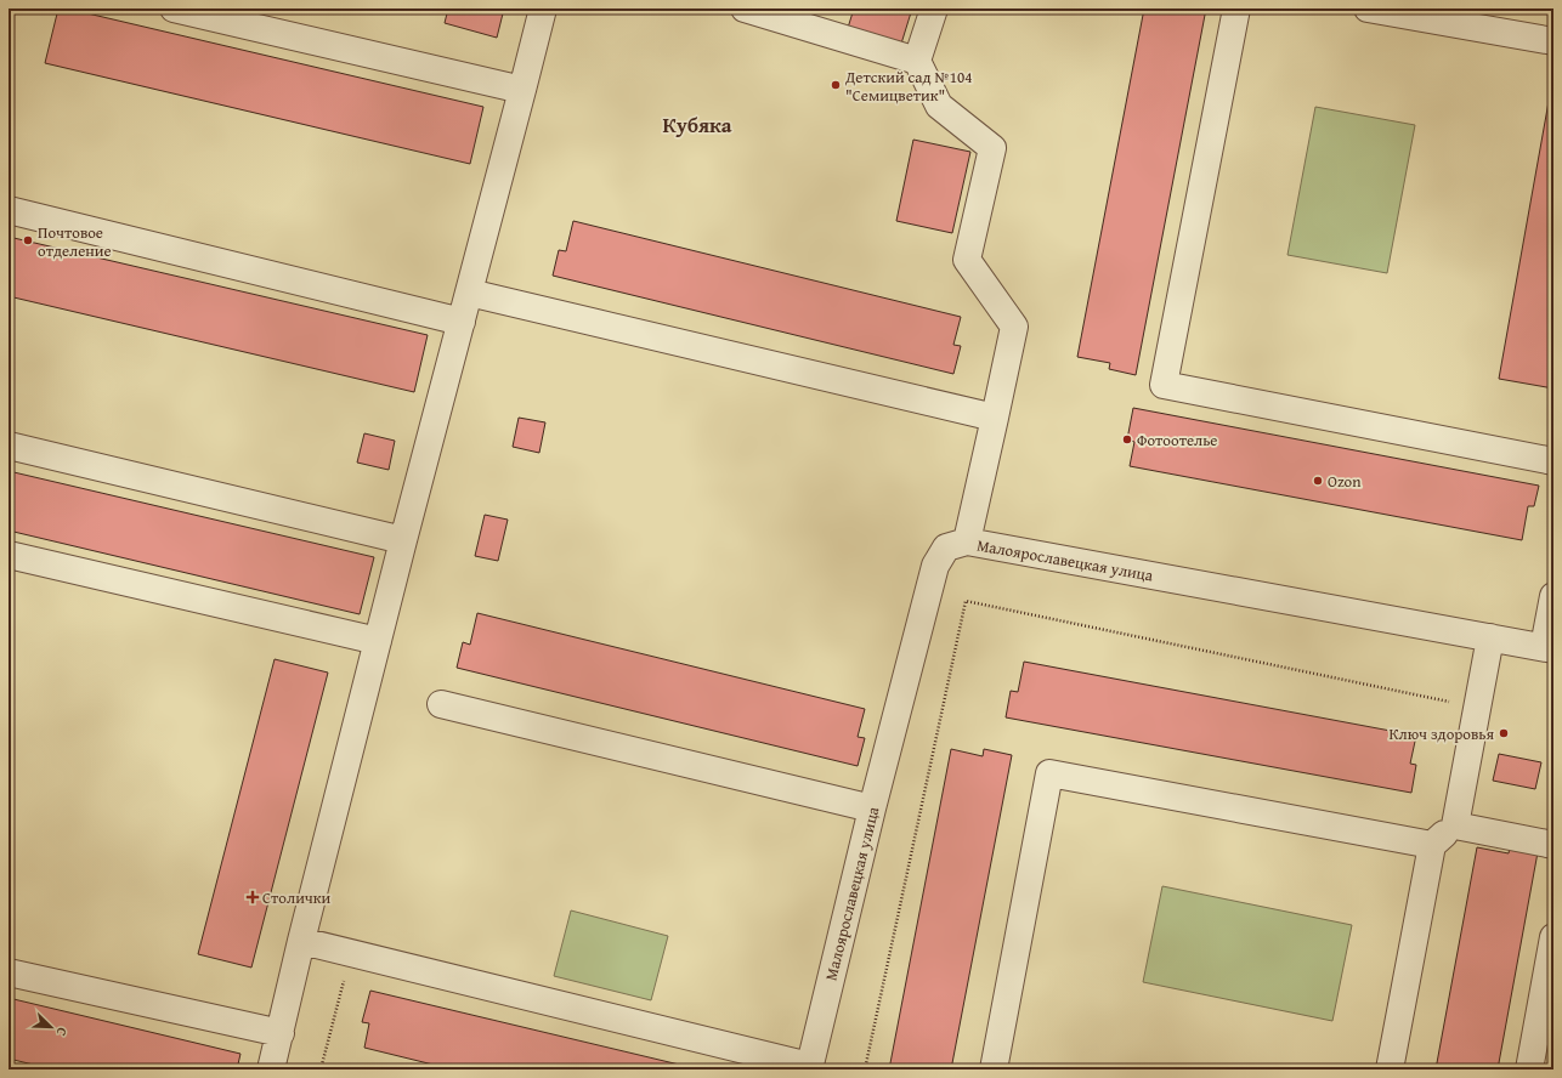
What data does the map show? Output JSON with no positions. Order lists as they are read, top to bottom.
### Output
{
  "streets": {
    "street": ["Малоярославецкая улица"]
  },
  "districts": ["Кубяка"],
  "places": {
    "other": [
      "Детский сад №104 \"Семицветик\"",
      "Почтовое отделение",
      "Фотоотелье",
      "Ozon",
      "Ключ здоровья"
    ],
    "health": ["Столички"]
  },
  "north": "bottom right"
}
